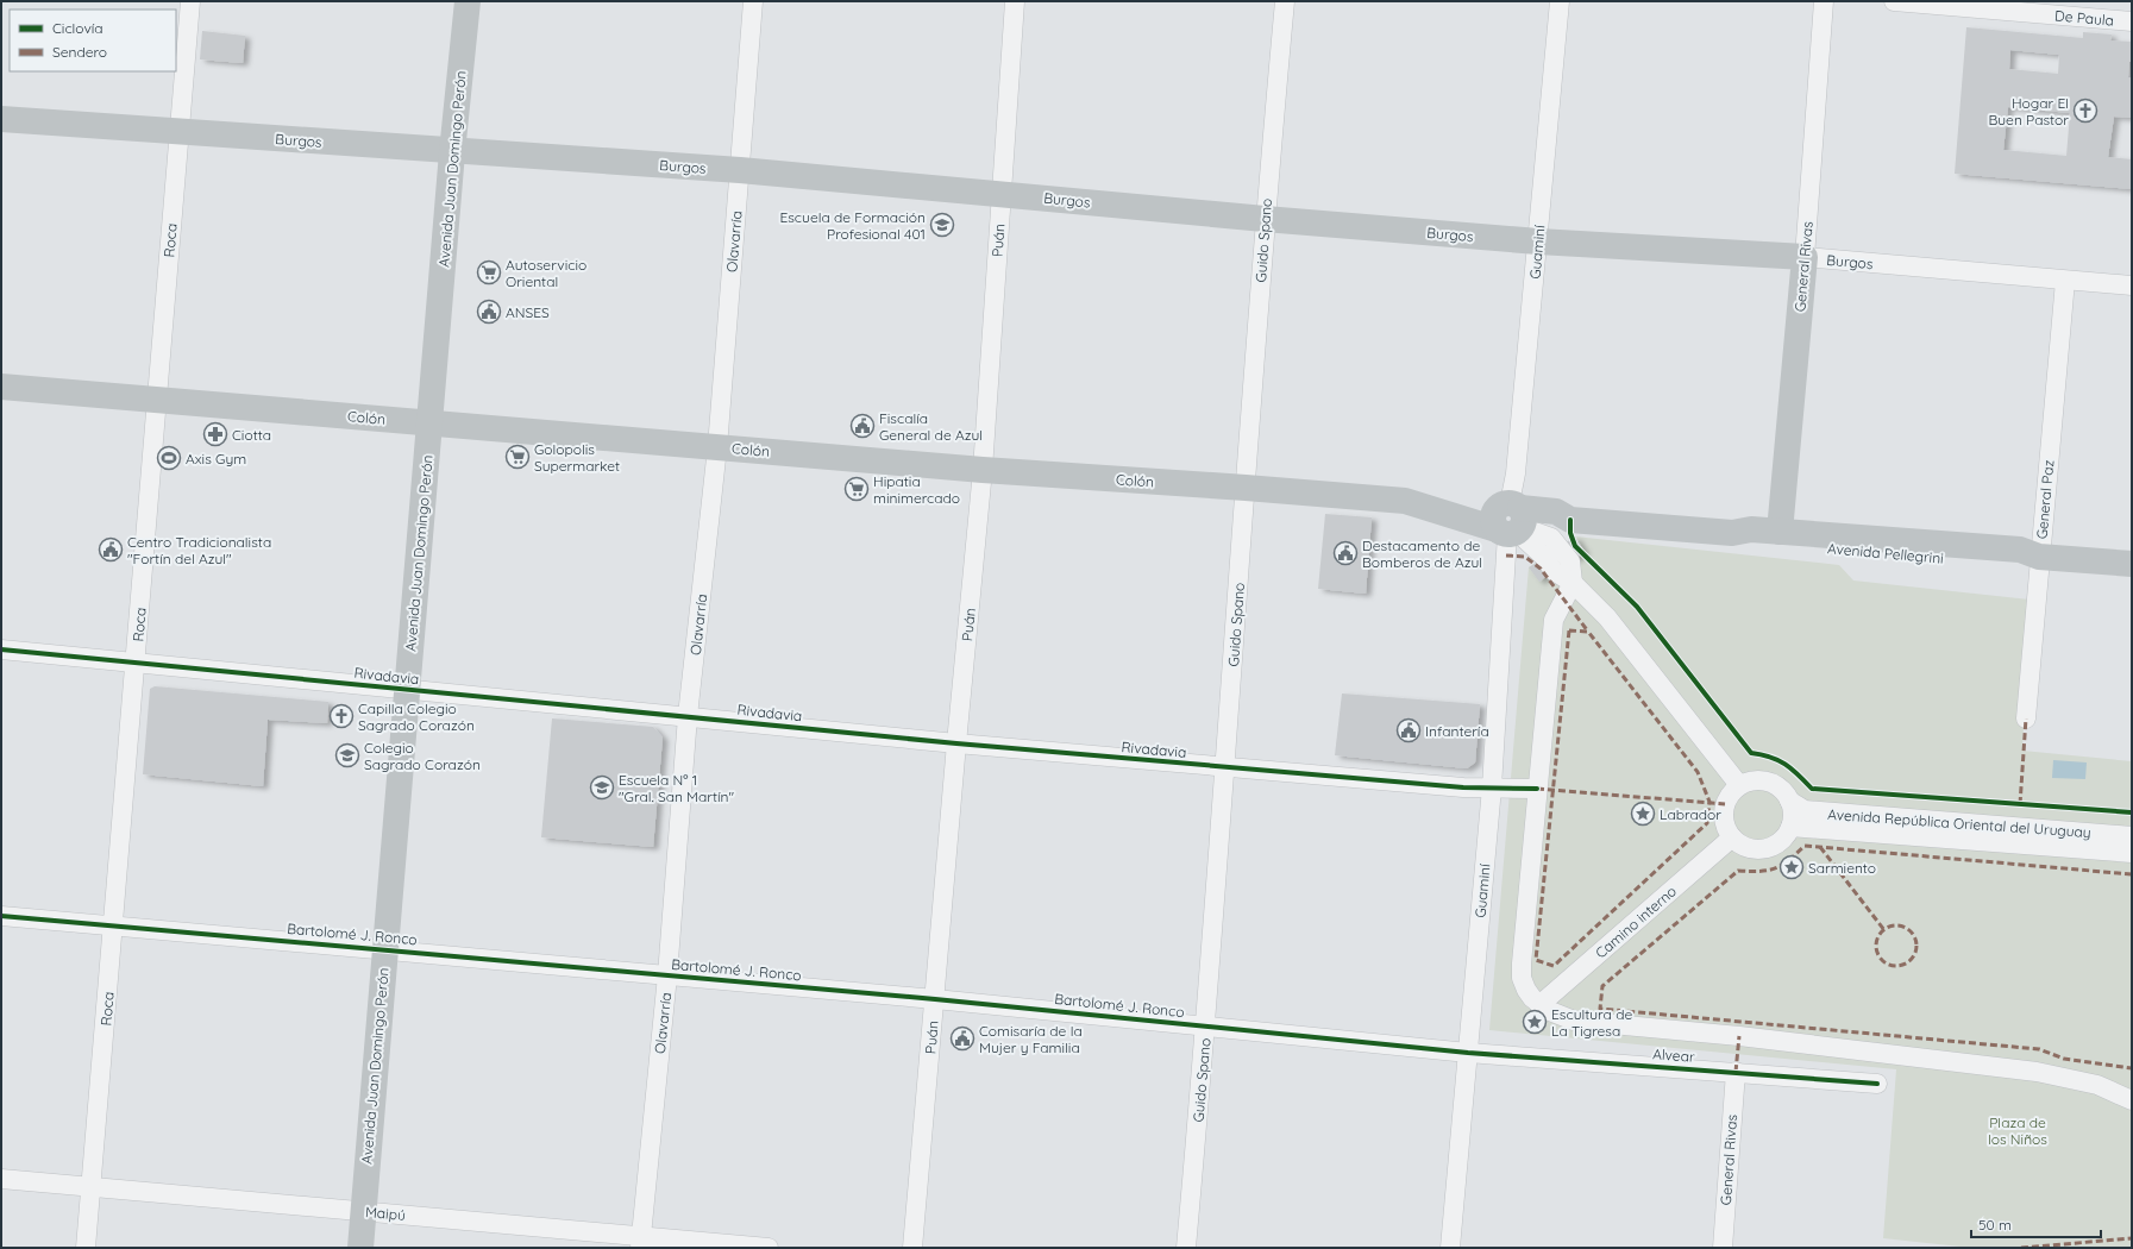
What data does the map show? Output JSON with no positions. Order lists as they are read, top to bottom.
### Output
{
  "streets": {
    "main road": [
      "Burgos",
      "Avenida Juan Domingo Perón",
      "General Rivas",
      "Colón",
      "Avenida Pellegrini"
    ],
    "street": [
      "De Paula",
      "Roca",
      "Puán",
      "Guido Spano",
      "Olavarría",
      "Guaminí",
      "General Paz",
      "Rivadavia",
      "Avenida República Oriental del Uruguay",
      "Camino interno",
      "Bartolomé J. Ronco",
      "Alvear",
      "Maipú"
    ]
  },
  "crossings": [
    ["Burgos", "Avenida Juan Domingo Perón"],
    ["Burgos", "Roca"],
    ["Burgos", "Puán"],
    ["Burgos", "Guido Spano"],
    ["Burgos", "Olavarría"],
    ["Burgos", "Guaminí"],
    ["Burgos", "General Rivas"],
    ["Burgos", "General Paz"],
    ["Avenida Juan Domingo Perón", "Colón"],
    ["Avenida Juan Domingo Perón", "Rivadavia"],
    ["Avenida Juan Domingo Perón", "Bartolomé J. Ronco"],
    ["Avenida Juan Domingo Perón", "Maipú"],
    ["Roca", "Colón"],
    ["Roca", "Rivadavia"],
    ["Roca", "Bartolomé J. Ronco"],
    ["Roca", "Maipú"],
    ["Puán", "Colón"],
    ["Puán", "Rivadavia"],
    ["Puán", "Bartolomé J. Ronco"],
    ["Guido Spano", "Colón"],
    ["Guido Spano", "Rivadavia"],
    ["Guido Spano", "Bartolomé J. Ronco"],
    ["Olavarría", "Colón"],
    ["Olavarría", "Rivadavia"],
    ["Olavarría", "Bartolomé J. Ronco"],
    ["Olavarría", "Maipú"],
    ["Guaminí", "Colón"],
    ["Guaminí", "Avenida Pellegrini"],
    ["Guaminí", "Rivadavia"],
    ["Guaminí", "Bartolomé J. Ronco"],
    ["Guaminí", "Alvear"],
    ["General Rivas", "Avenida Pellegrini"],
    ["General Rivas", "Alvear"],
    ["Colón", "Avenida Pellegrini"],
    ["General Paz", "Avenida Pellegrini"],
    ["Avenida República Oriental del Uruguay", "Camino interno"],
    ["Bartolomé J. Ronco", "Alvear"]
  ],
  "parks": ["Plaza de los Niños"],
  "places": {
    "church": ["Hogar El Buen Pastor", "Capilla Colegio Sagrado Corazón"],
    "school or university": ["Escuela de Formación Profesional 401", "Colegio Sagrado Corazón", "Escuela Nº 1 \"Gral. San Martín\""],
    "supermarket": ["Autoservicio Oriental", "Golopolis Supermarket", "Hipatia minimercado"],
    "public building": [
      "ANSES",
      "Fiscalía General de Azul",
      "Centro Tradicionalista \"Fortín del Azul\"",
      "Destacamento de Bomberos de Azul",
      "Infantería",
      "Comisaría de la Mujer y Familia"
    ],
    "pharmacy": ["Ciotta"],
    "sports": ["Axis Gym"],
    "place": ["Labrador", "Sarmiento", "Escultura de La Tigresa"]
  },
  "legend": ["Ciclovía", "Sendero"],
  "scale_bar": "50 m"
}
